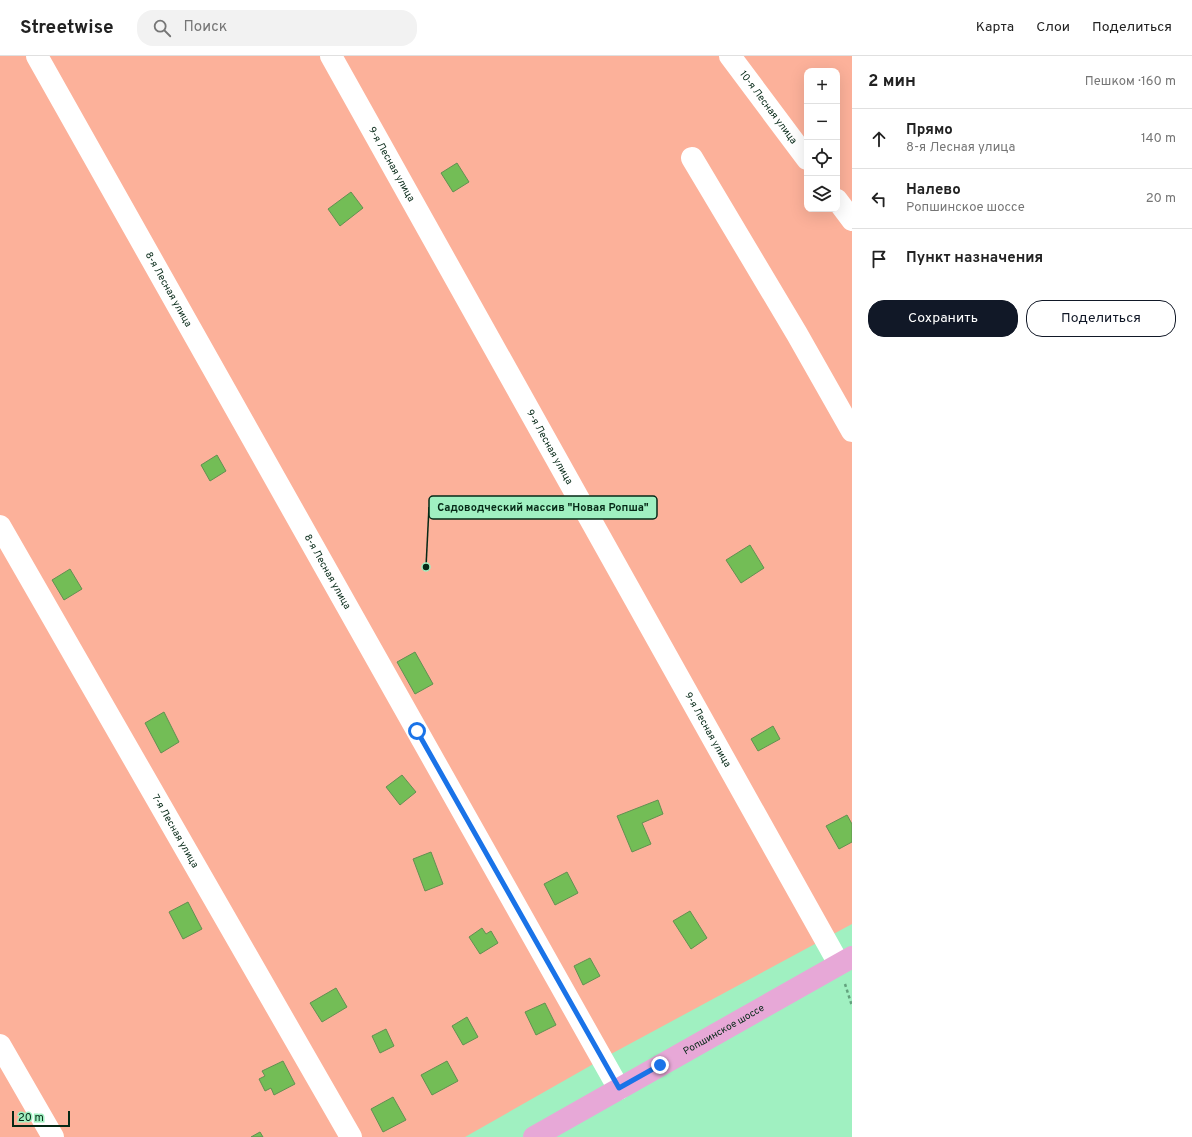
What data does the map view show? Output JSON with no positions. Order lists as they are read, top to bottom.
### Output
{
  "streets": {
    "main road": ["Ропшинское шоссе"],
    "street": [
      "10-я Лесная улица",
      "9-я Лесная улица",
      "8-я Лесная улица",
      "7-я Лесная улица"
    ]
  },
  "crossings": [
    ["9-я Лесная улица", "Ропшинское шоссе"],
    ["8-я Лесная улица", "Ропшинское шоссе"]
  ],
  "places": ["Садоводческий массив \"Новая Ропша\""],
  "scale_bar": "20 m",
  "page": {
    "header": "Streetwise",
    "search": "Поиск",
    "nav": ["Карта", "Слои", "Поделиться"],
    "heading": ["2 мин", "Пешком · 160 m"],
    "map_buttons": ["+", "−"],
    "list": [
      ["Прямо", "8-я Лесная улица", "140 m"],
      ["Налево", "Ропшинское шоссе", "20 m"],
      "Пункт назначения"
    ],
    "buttons": ["Сохранить", "Поделиться"],
    "scale": "20 m"
  }
}
